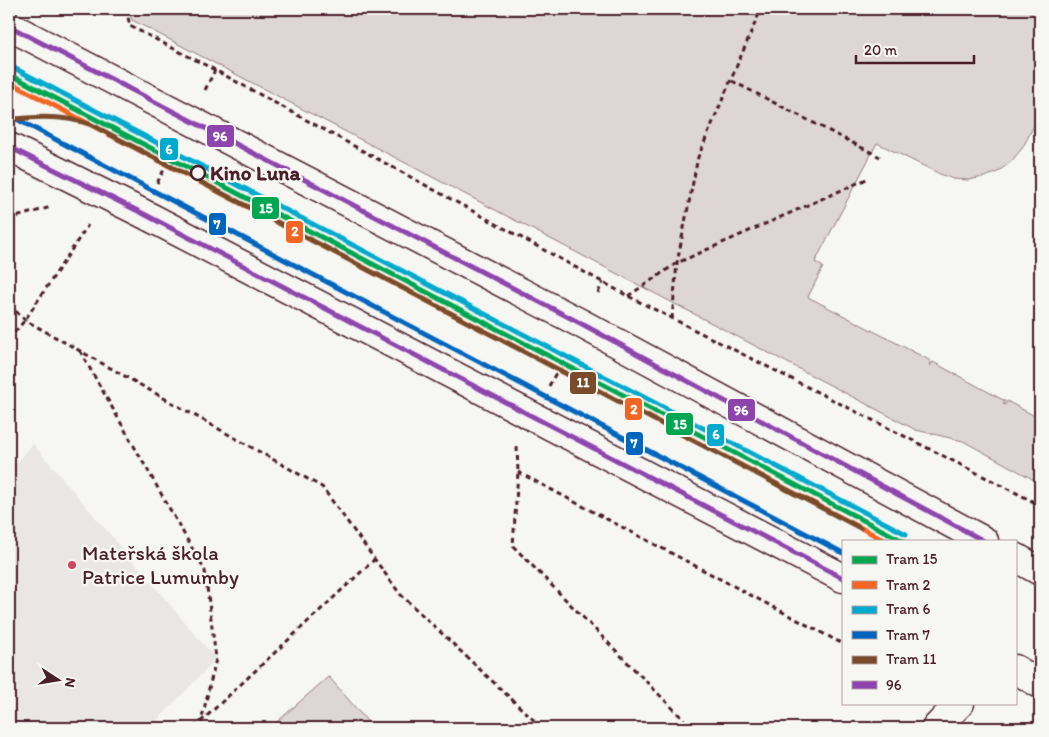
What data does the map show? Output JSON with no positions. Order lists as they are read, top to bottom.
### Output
{
  "places": ["Kino Luna", "Mateřská škola Patrice Lumumby"],
  "lines": [
    "transit line 96",
    "tram line 6",
    "tram line 15",
    "tram line 2",
    "tram line 7",
    "tram line 11"
  ],
  "legend": [
    "Tram 15",
    "Tram 2",
    "Tram 6",
    "Tram 7",
    "Tram 11",
    "96"
  ],
  "scale_bar": "20 m",
  "north": "right"
}
